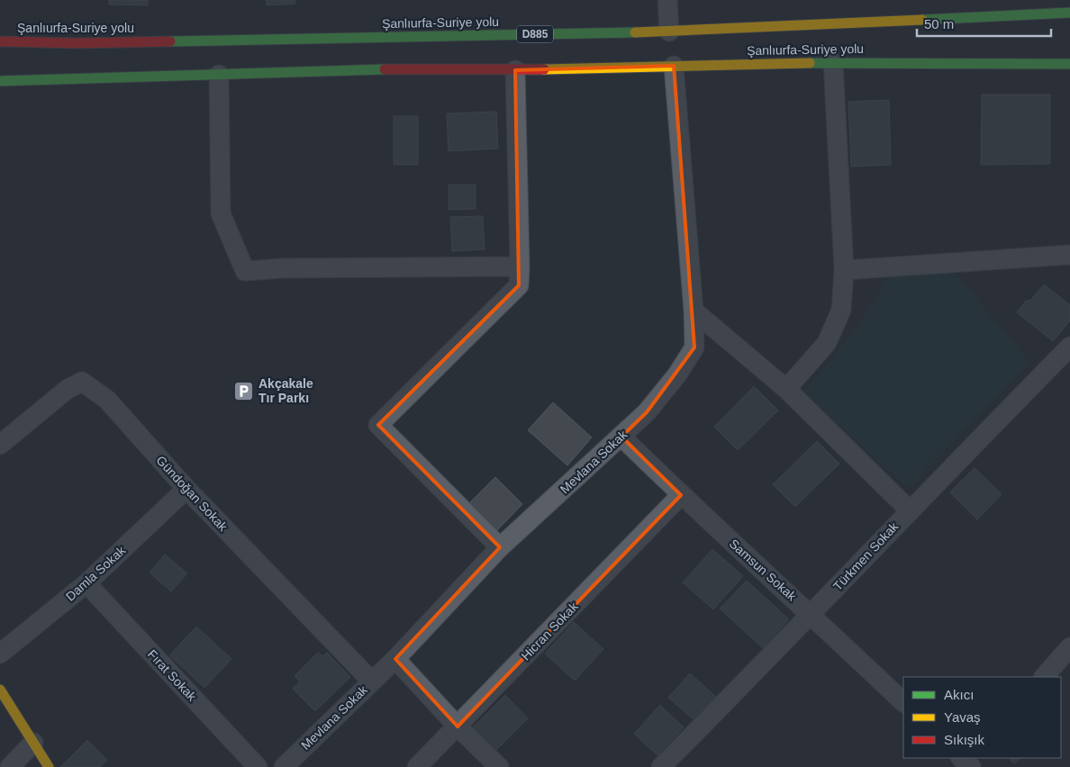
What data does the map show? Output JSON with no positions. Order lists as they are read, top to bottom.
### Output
{
  "streets": {
    "main road": ["Şanlıurfa-Suriye yolu", "D885"],
    "street": [
      "Mevlana Sokak",
      "Gündoğan Sokak",
      "Türkmen Sokak",
      "Samsun Sokak",
      "Damla Sokak",
      "Hicran Sokak",
      "Fırat Sokak"
    ]
  },
  "crossings": [
    ["Şanlıurfa-Suriye yolu", "Mevlana Sokak"],
    ["Mevlana Sokak", "Gündoğan Sokak"],
    ["Mevlana Sokak", "Samsun Sokak"],
    ["Gündoğan Sokak", "Damla Sokak"],
    ["Türkmen Sokak", "Samsun Sokak"],
    ["Samsun Sokak", "Hicran Sokak"],
    ["Damla Sokak", "Fırat Sokak"]
  ],
  "places": {
    "parking": ["Akçakale Tır Parkı"]
  },
  "legend": ["Akıcı", "Yavaş", "Sıkışık"],
  "scale_bar": "50 m"
}
